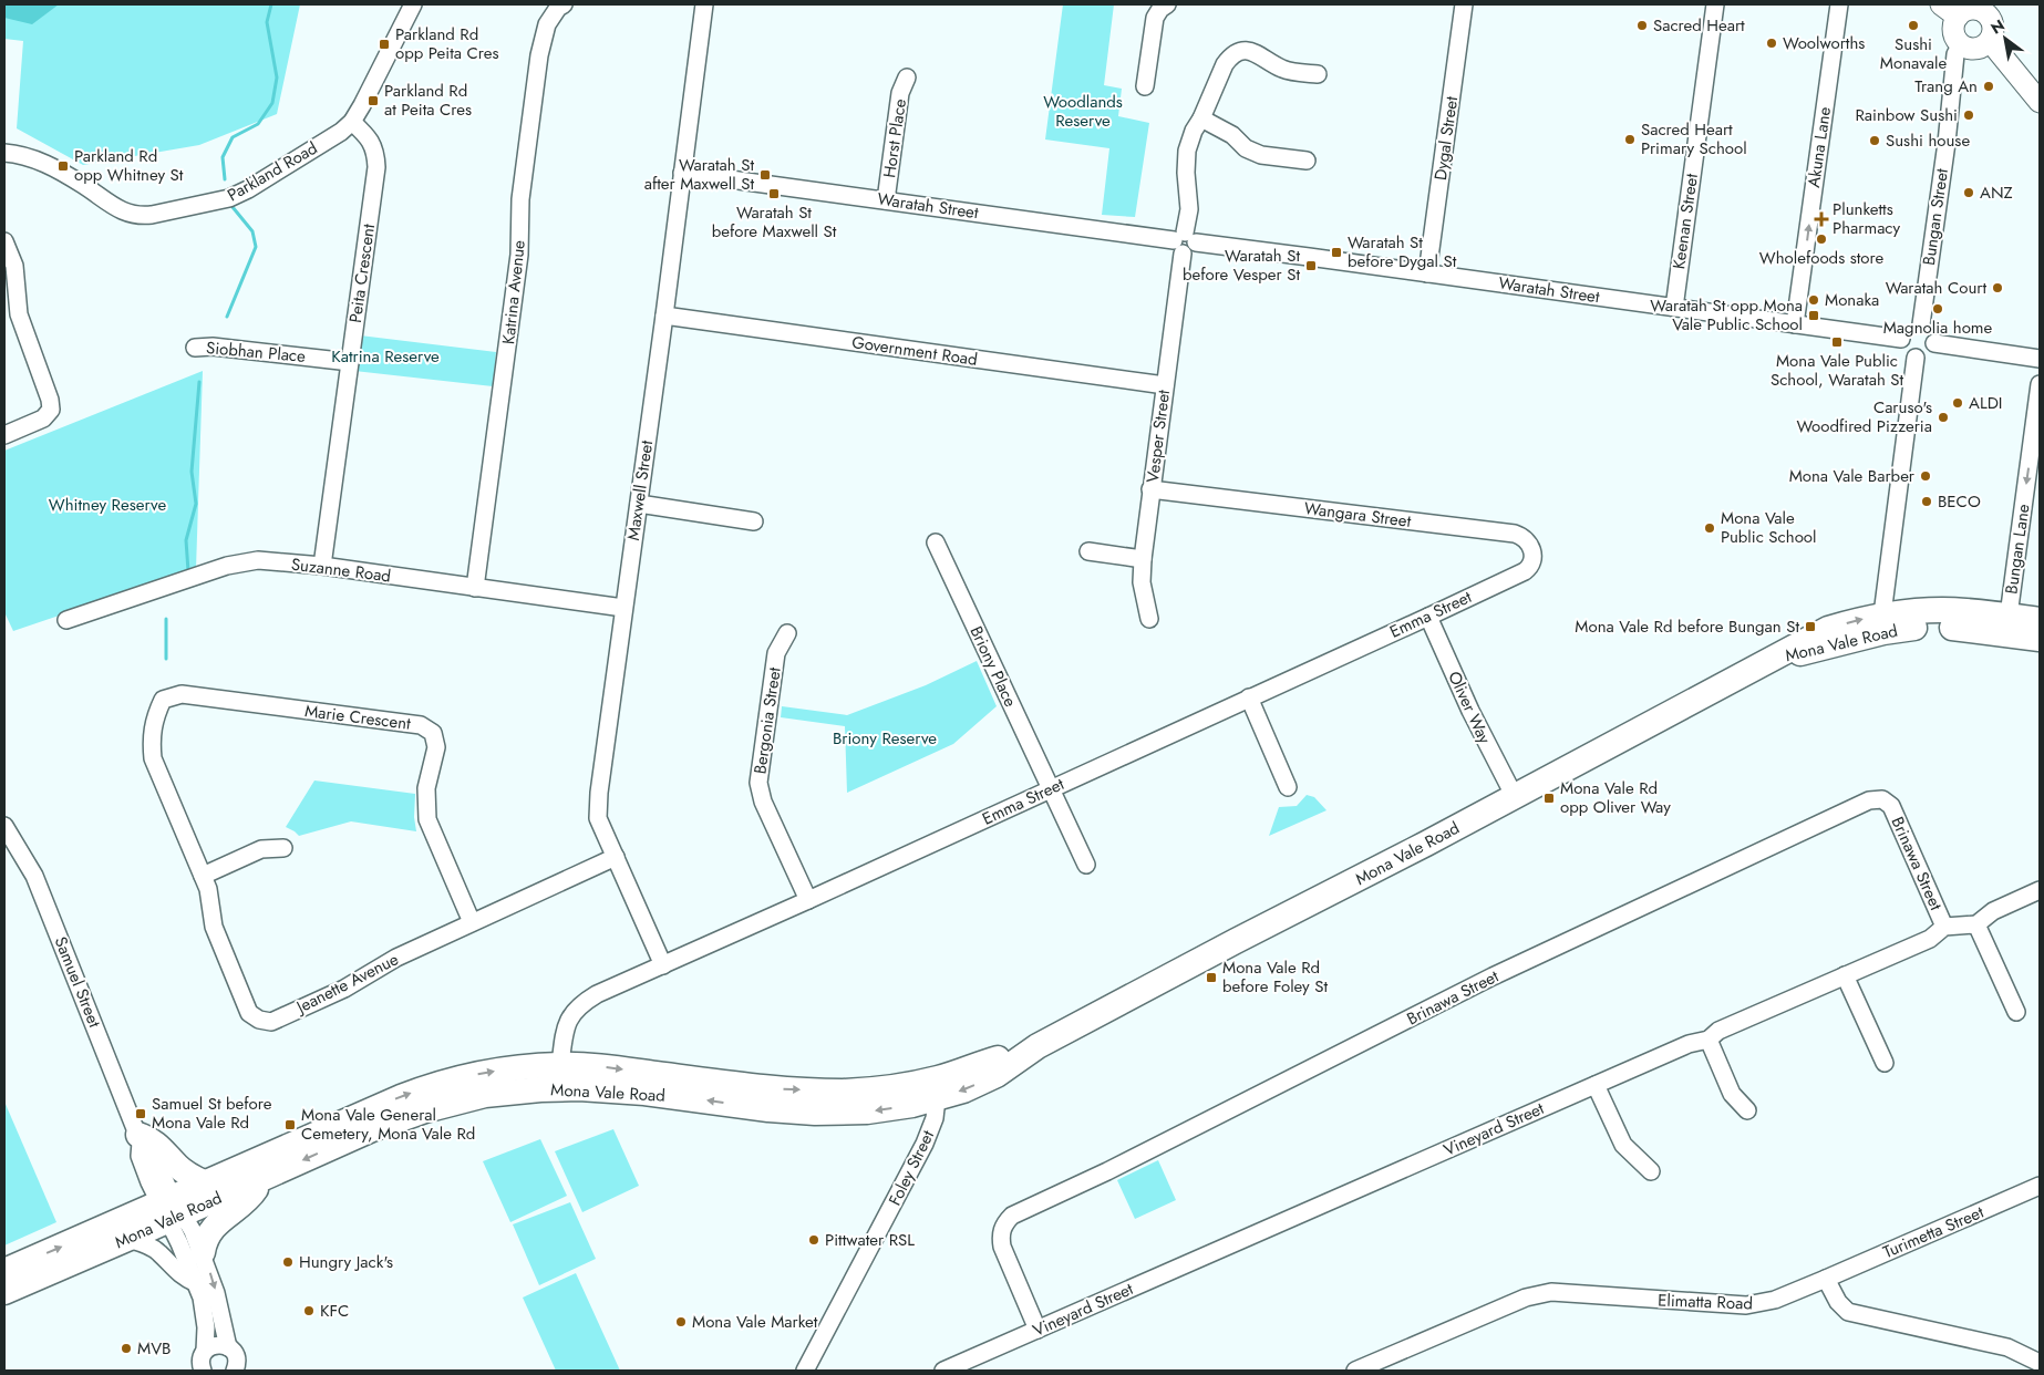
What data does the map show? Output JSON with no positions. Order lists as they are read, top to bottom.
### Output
{
  "streets": {
    "highway": ["Mona Vale Road"],
    "street": [
      "Horst Place",
      "Dygal Street",
      "Akuna Lane",
      "Parkland Road",
      "Waratah Street",
      "Bungan Street",
      "Keenan Street",
      "Peita Crescent",
      "Katrina Avenue",
      "Government Road",
      "Siobhan Place",
      "Vesper Street",
      "Maxwell Street",
      "Wangara Street",
      "Bungan Lane",
      "Suzanne Road",
      "Emma Street",
      "Briony Place",
      "Oliver Way",
      "Marie Crescent",
      "Bergonia Street",
      "Brinawa Street",
      "Samuel Street",
      "Jeanette Avenue",
      "Vineyard Street",
      "Foley Street",
      "Turimetta Street",
      "Elimatta Road"
    ]
  },
  "crossings": [
    ["Horst Place", "Waratah Street"],
    ["Dygal Street", "Waratah Street"],
    ["Akuna Lane", "Waratah Street"],
    ["Parkland Road", "Peita Crescent"],
    ["Waratah Street", "Bungan Street"],
    ["Waratah Street", "Keenan Street"],
    ["Waratah Street", "Vesper Street"],
    ["Waratah Street", "Maxwell Street"],
    ["Peita Crescent", "Siobhan Place"],
    ["Peita Crescent", "Suzanne Road"],
    ["Katrina Avenue", "Suzanne Road"],
    ["Government Road", "Vesper Street"],
    ["Government Road", "Maxwell Street"],
    ["Vesper Street", "Wangara Street"],
    ["Maxwell Street", "Suzanne Road"],
    ["Maxwell Street", "Emma Street"],
    ["Maxwell Street", "Jeanette Avenue"],
    ["Wangara Street", "Emma Street"],
    ["Bungan Lane", "Mona Vale Road"],
    ["Emma Street", "Mona Vale Road"],
    ["Emma Street", "Briony Place"],
    ["Emma Street", "Oliver Way"],
    ["Emma Street", "Bergonia Street"],
    ["Mona Vale Road", "Oliver Way"],
    ["Mona Vale Road", "Samuel Street"],
    ["Mona Vale Road", "Foley Street"],
    ["Marie Crescent", "Jeanette Avenue"],
    ["Brinawa Street", "Vineyard Street"],
    ["Turimetta Street", "Elimatta Road"]
  ],
  "one_way": ["Akuna Lane"],
  "parks": [
    "Woodlands Reserve",
    "Katrina Reserve",
    "Whitney Reserve",
    "Briony Reserve"
  ],
  "places": {
    "other": [
      "Sacred Heart",
      "Sushi Monavale",
      "Woolworths",
      "Trang An",
      "Rainbow Sushi",
      "Sacred Heart Primary School",
      "Sushi house",
      "ANZ",
      "Wholefoods store",
      "Waratah Court",
      "Monaka",
      "Magnolia home",
      "ALDI",
      "Caruso's Woodfired Pizzeria",
      "Mona Vale Barber",
      "BECO",
      "Mona Vale Public School",
      "Pittwater RSL",
      "Hungry Jack's",
      "KFC",
      "Mona Vale Market",
      "MVB"
    ],
    "transit": [
      "Parkland Rd opp Peita Cres",
      "Parkland Rd at Peita Cres",
      "Parkland Rd opp Whitney St",
      "Waratah St after Maxwell St",
      "Waratah St before Maxwell St",
      "Waratah St before Dygal St",
      "Waratah St before Vesper St",
      "Waratah St opp Mona Vale Public School",
      "Mona Vale Public School, Waratah St",
      "Mona Vale Rd before Bungan St",
      "Mona Vale Rd opp Oliver Way",
      "Mona Vale Rd before Foley St",
      "Samuel St before Mona Vale Rd",
      "Mona Vale General Cemetery, Mona Vale Rd"
    ],
    "health": ["Plunketts Pharmacy"]
  },
  "north": "top left"
}
